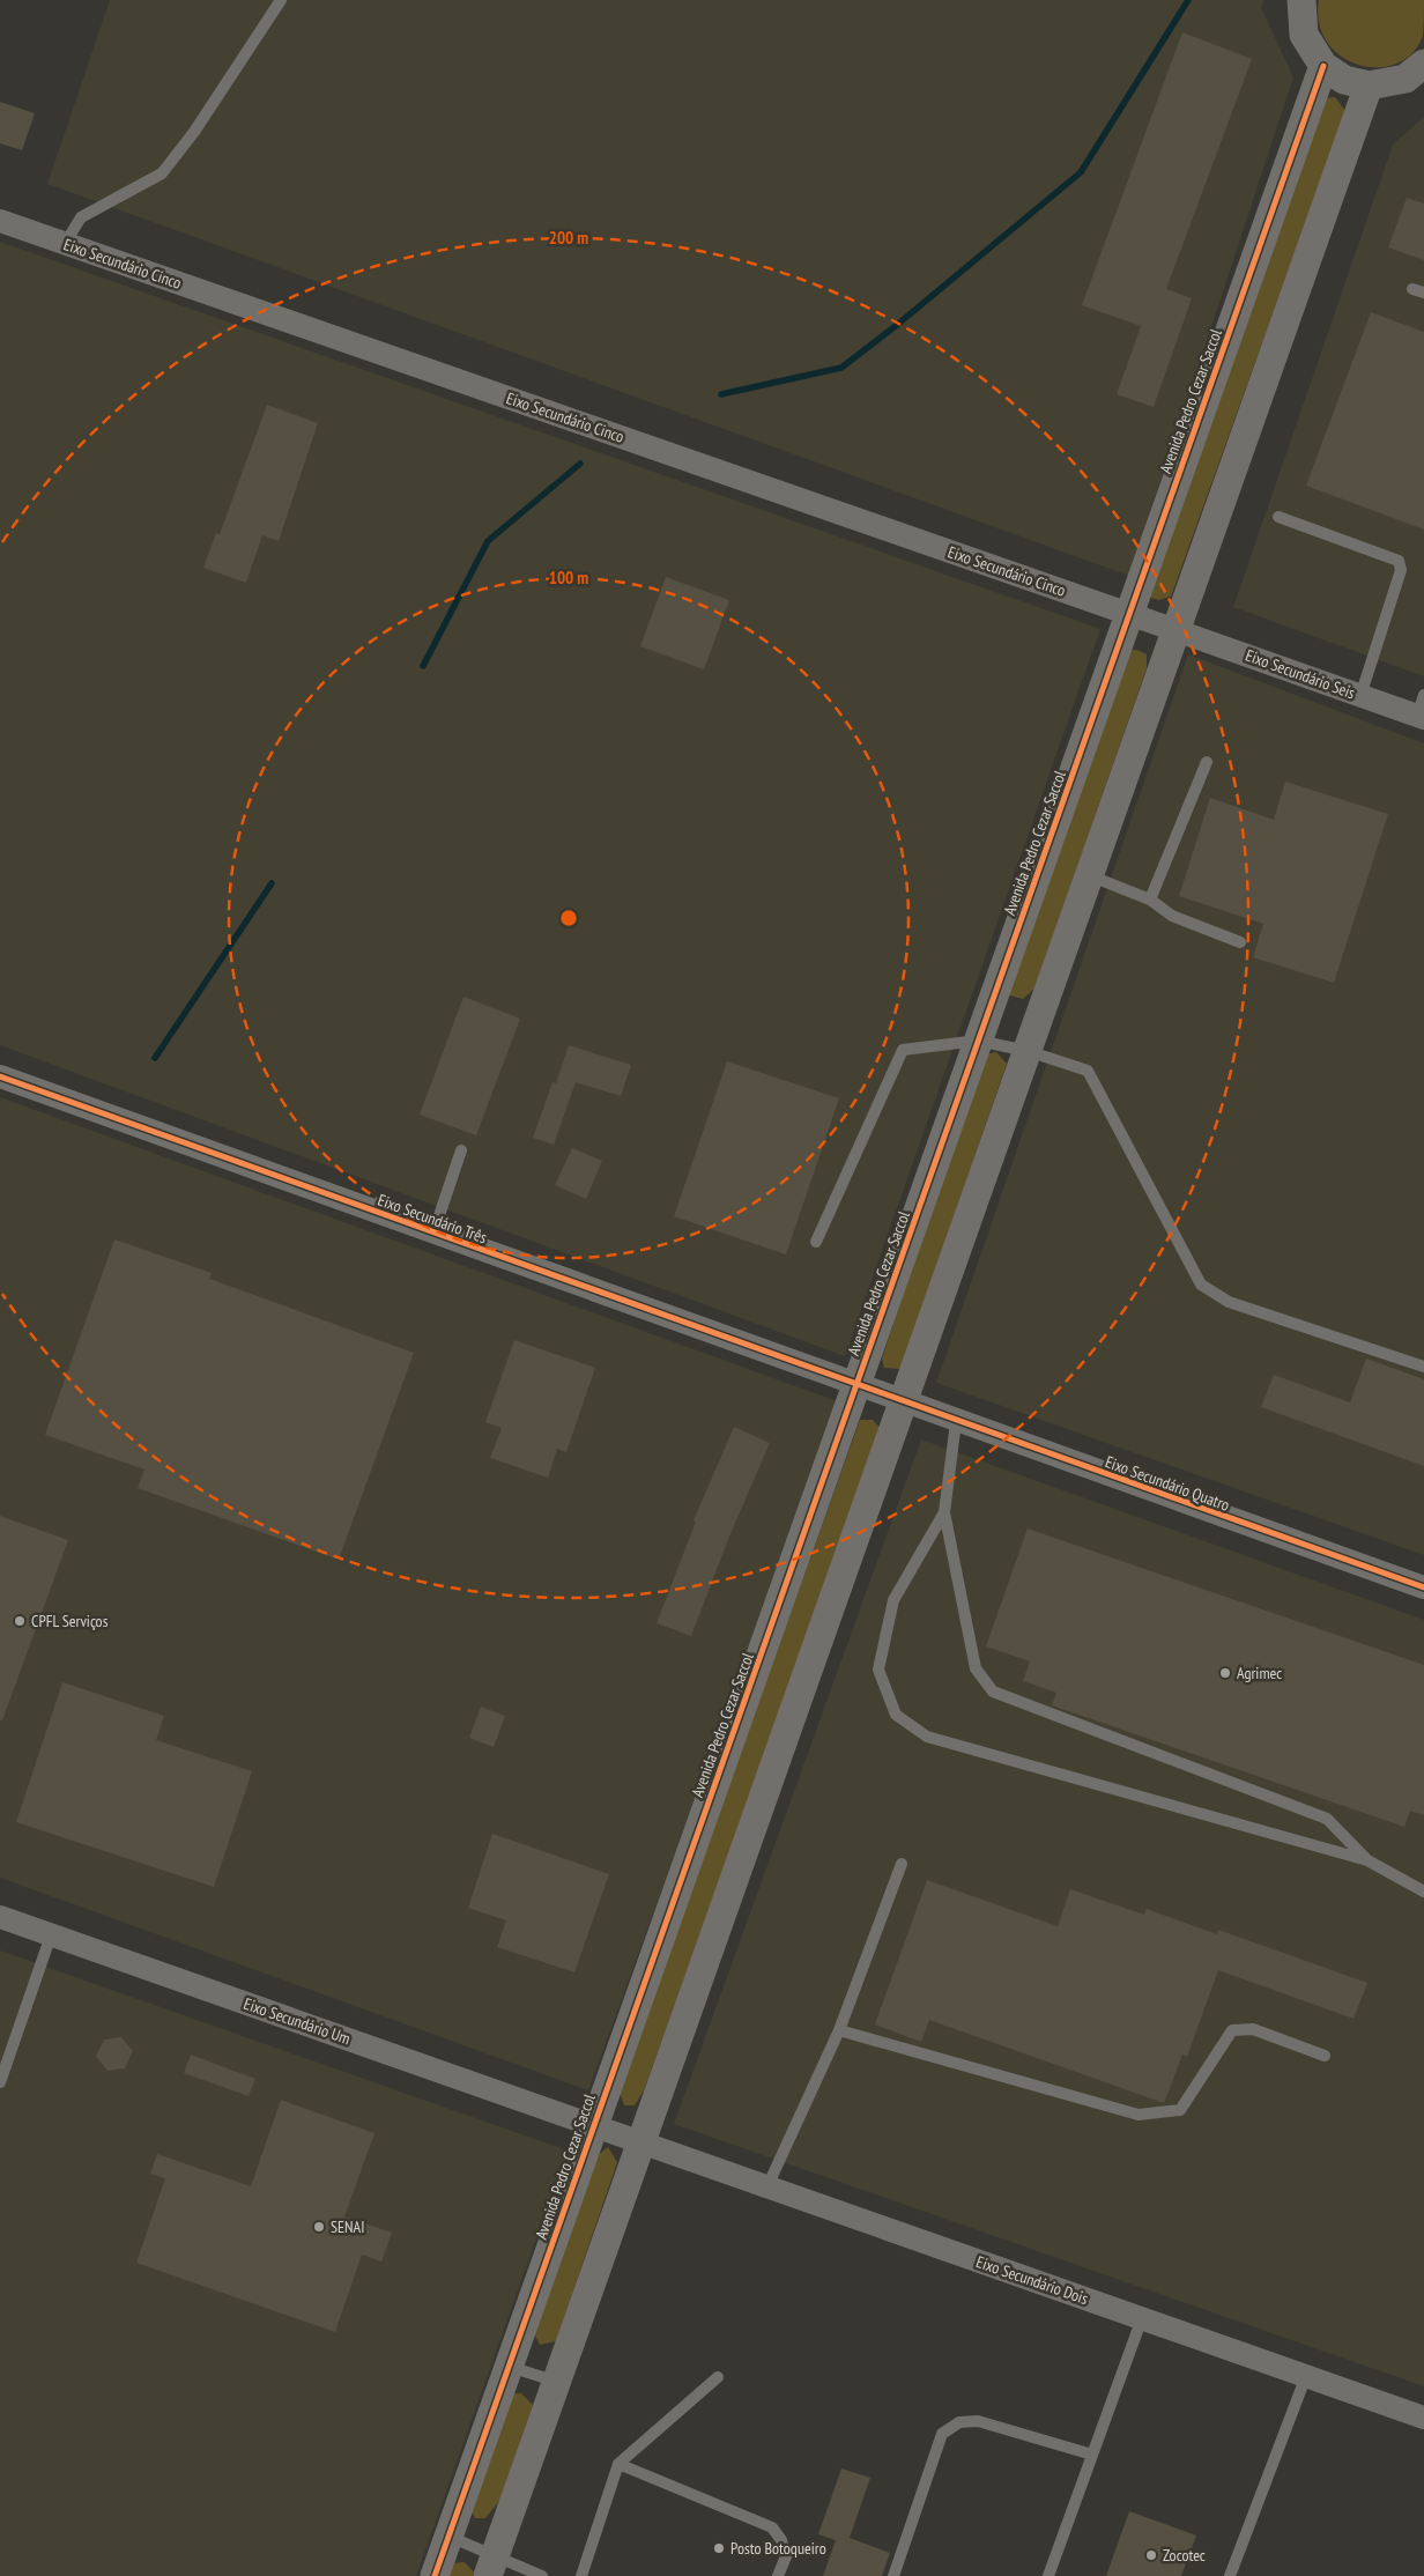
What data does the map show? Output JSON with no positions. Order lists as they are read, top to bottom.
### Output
{
  "streets": {
    "street": [
      "Eixo Secundário Cinco",
      "Avenida Pedro Cezar Saccol",
      "Eixo Secundário Seis",
      "Eixo Secundário Três",
      "Eixo Secundário Quatro",
      "Eixo Secundário Um",
      "Eixo Secundário Dois"
    ]
  },
  "crossings": [
    ["Eixo Secundário Cinco", "Avenida Pedro Cezar Saccol"],
    ["Eixo Secundário Cinco", "Eixo Secundário Seis"],
    ["Avenida Pedro Cezar Saccol", "Eixo Secundário Três"],
    ["Avenida Pedro Cezar Saccol", "Eixo Secundário Um"],
    ["Eixo Secundário Três", "Eixo Secundário Quatro"],
    ["Eixo Secundário Um", "Eixo Secundário Dois"]
  ],
  "places": [
    "CPFL Serviços",
    "Agrimec",
    "SENAI",
    "Posto Botoqueiro",
    "Zocotec"
  ],
  "rings": ["200 m", "100 m"]
}
